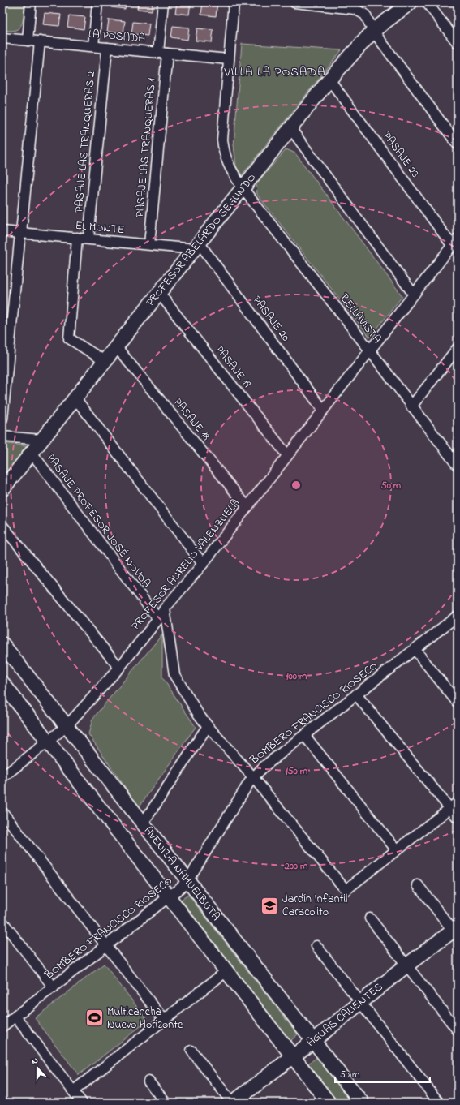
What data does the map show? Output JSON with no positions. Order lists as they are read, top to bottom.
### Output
{
  "streets": {
    "street": [
      "LA POSADA",
      "PASAJE LAS TRANQUERAS 2",
      "PASAJE LAS TRANQUERAS 1",
      "PASAJE 23",
      "EL MONTE",
      "PROFESOR ABELARDO SEGUNDO",
      "PASAJE 20",
      "BELLAVISTA",
      "PASAJE 19",
      "PASAJE 18",
      "PASAJE PROFESOR JOSÉ NOVOA",
      "PROFESOR AURELIO VALENZUELA",
      "BOMBERO FRANCISCO RIOSECO",
      "AVENIDA NAHUELBUTA",
      "AGUAS CALIENTES"
    ]
  },
  "crossings": [
    ["LA POSADA", "PASAJE LAS TRANQUERAS 2"],
    ["LA POSADA", "PASAJE LAS TRANQUERAS 1"],
    ["LA POSADA", "BELLAVISTA"],
    ["PASAJE LAS TRANQUERAS 2", "EL MONTE"],
    ["PASAJE LAS TRANQUERAS 1", "EL MONTE"],
    ["PASAJE 23", "PROFESOR ABELARDO SEGUNDO"],
    ["PASAJE 23", "PROFESOR AURELIO VALENZUELA"],
    ["EL MONTE", "PROFESOR ABELARDO SEGUNDO"],
    ["EL MONTE", "PASAJE 20"],
    ["PROFESOR ABELARDO SEGUNDO", "PASAJE 20"],
    ["PROFESOR ABELARDO SEGUNDO", "BELLAVISTA"],
    ["PROFESOR ABELARDO SEGUNDO", "PASAJE 19"],
    ["PROFESOR ABELARDO SEGUNDO", "PASAJE 18"],
    ["PROFESOR ABELARDO SEGUNDO", "PASAJE PROFESOR JOSÉ NOVOA"],
    ["PASAJE 20", "PROFESOR AURELIO VALENZUELA"],
    ["BELLAVISTA", "PROFESOR AURELIO VALENZUELA"],
    ["PASAJE 19", "PROFESOR AURELIO VALENZUELA"],
    ["PASAJE 18", "PROFESOR AURELIO VALENZUELA"],
    ["PASAJE PROFESOR JOSÉ NOVOA", "PROFESOR AURELIO VALENZUELA"],
    ["PROFESOR AURELIO VALENZUELA", "AVENIDA NAHUELBUTA"],
    ["BOMBERO FRANCISCO RIOSECO", "AVENIDA NAHUELBUTA"],
    ["AVENIDA NAHUELBUTA", "AGUAS CALIENTES"]
  ],
  "districts": ["VILLA LA POSADA"],
  "places": {
    "school or university": ["Jardín Infantil Caracolito"],
    "sports": ["Multicancha Nuevo Horizonte"]
  },
  "scale_bar": "50 m",
  "north": "top",
  "rings": [
    "50 m",
    "100 m",
    "150 m",
    "200 m"
  ]
}
